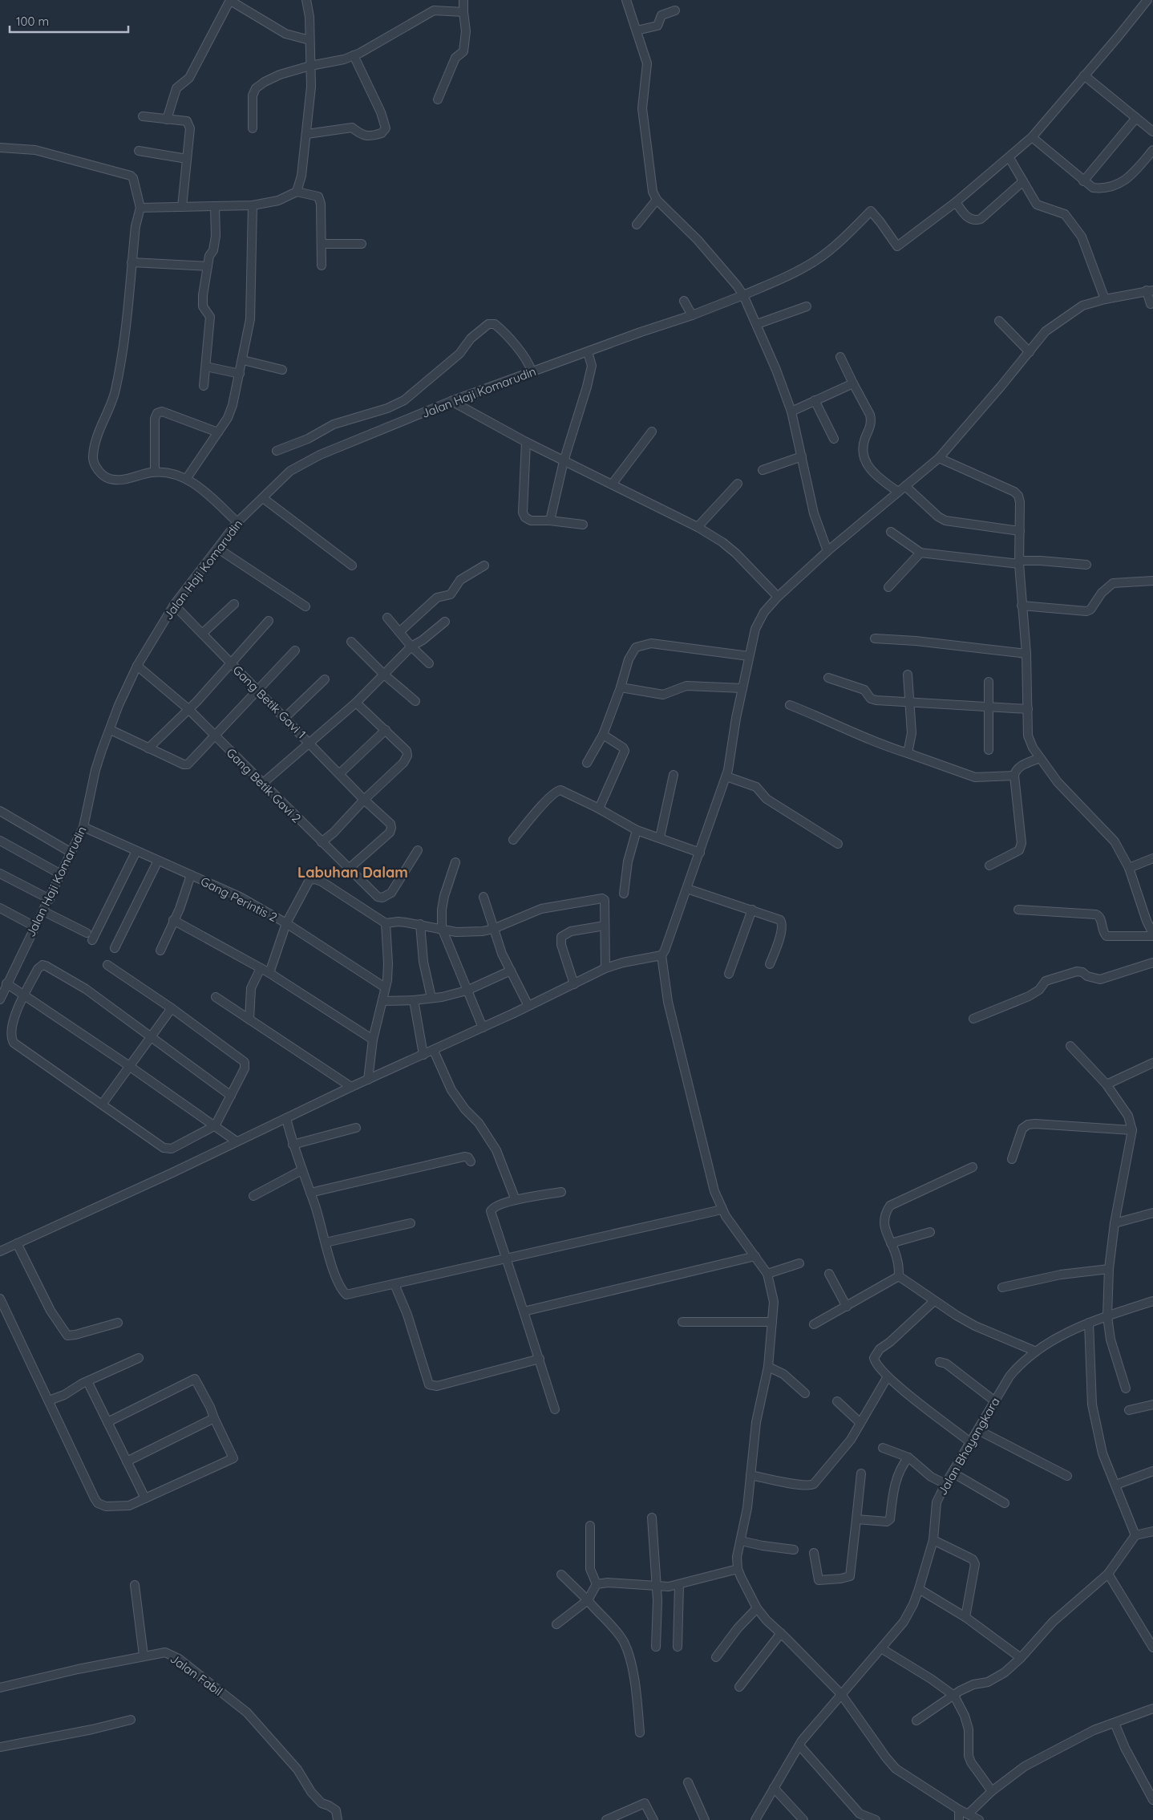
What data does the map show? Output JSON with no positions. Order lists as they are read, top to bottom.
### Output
{
  "streets": {
    "street": [
      "Jalan Haji Komarudin",
      "Gang Betik Gavi 1",
      "Gang Betik Gavi 2",
      "Gang Perintis 2",
      "Jalan Bhayangkara",
      "Jalan Fabil"
    ]
  },
  "crossings": [
    ["Jalan Haji Komarudin", "Gang Betik Gavi 1"],
    ["Jalan Haji Komarudin", "Gang Betik Gavi 2"],
    ["Jalan Haji Komarudin", "Gang Perintis 2"],
    ["Gang Betik Gavi 1", "Gang Betik Gavi 2"]
  ],
  "districts": ["Labuhan Dalam"],
  "scale_bar": "100 m"
}
